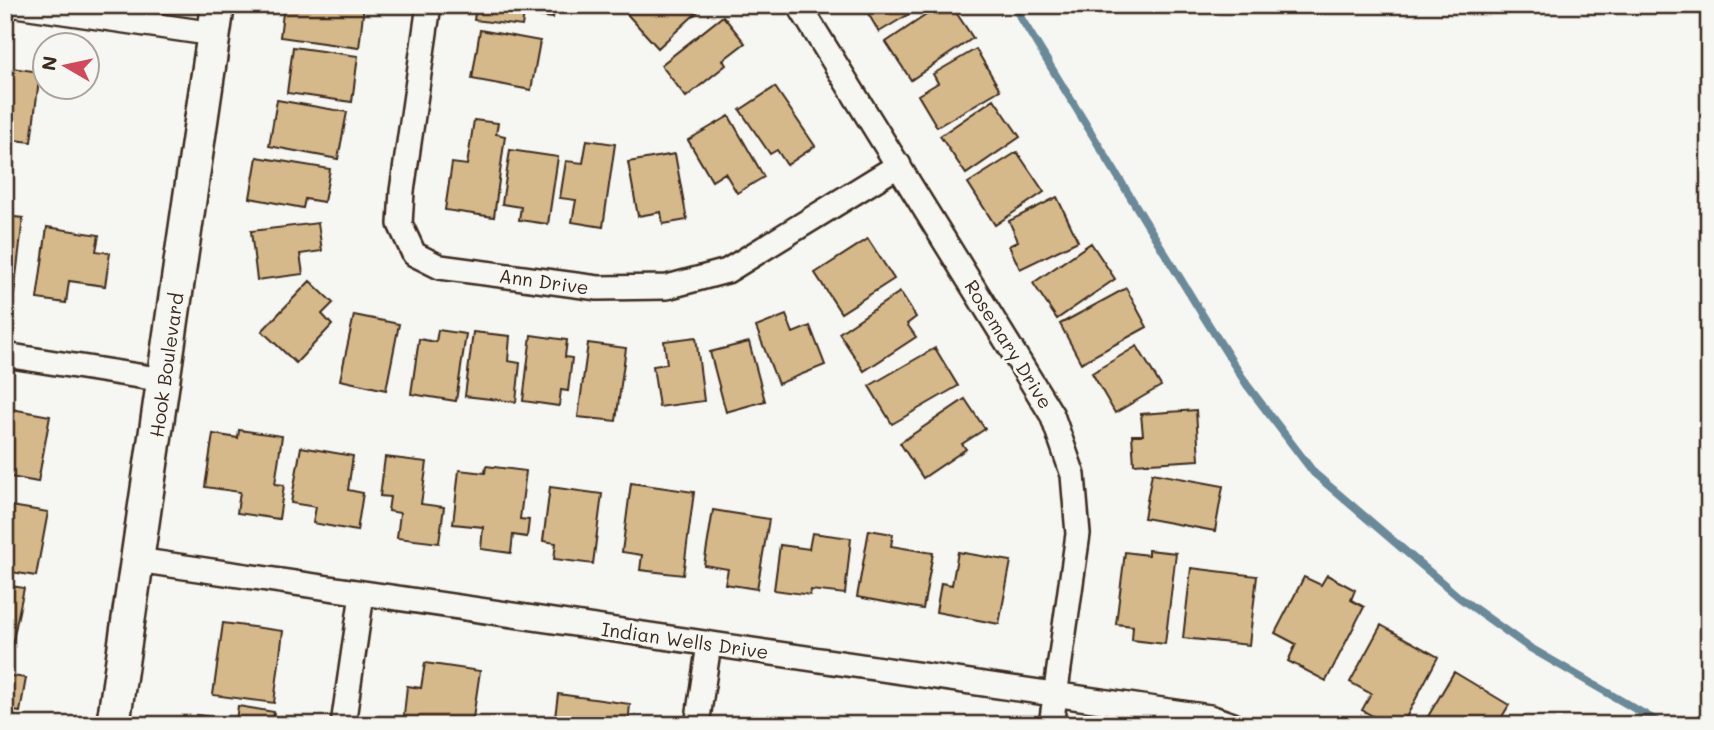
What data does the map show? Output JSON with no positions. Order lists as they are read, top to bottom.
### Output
{
  "streets": {
    "main road": ["Hook Boulevard"],
    "street": ["Ann Drive", "Rosemary Drive", "Indian Wells Drive"]
  },
  "crossings": [
    ["Ann Drive", "Rosemary Drive"],
    ["Rosemary Drive", "Indian Wells Drive"],
    ["Hook Boulevard", "Indian Wells Drive"]
  ],
  "north": "left"
}
